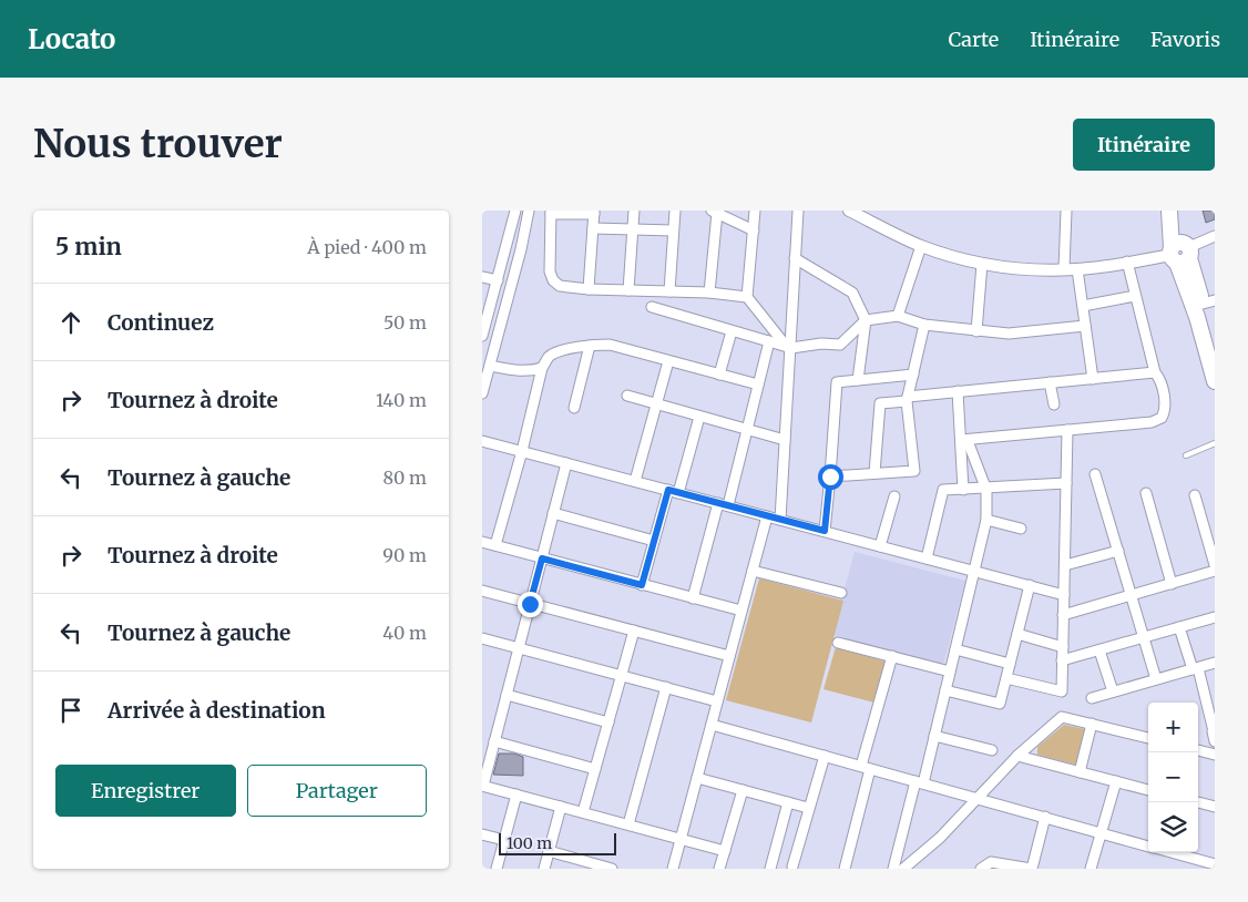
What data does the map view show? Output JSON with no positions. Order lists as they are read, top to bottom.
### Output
{
  "scale_bar": "100 m",
  "page": {
    "header": "Locato",
    "nav": ["Carte", "Itinéraire", "Favoris"],
    "buttons": [
      "Itinéraire",
      ["Enregistrer", "Partager"]
    ],
    "title": "Nous trouver",
    "heading": ["5 min", "À pied · 400 m"],
    "list": [
      ["Continuez", "50 m"],
      ["Tournez à droite", "140 m"],
      ["Tournez à gauche", "80 m"],
      ["Tournez à droite", "90 m"],
      ["Tournez à gauche", "40 m"],
      "Arrivée à destination"
    ],
    "map_buttons": ["+", "−"],
    "scale": "100 m"
  }
}
